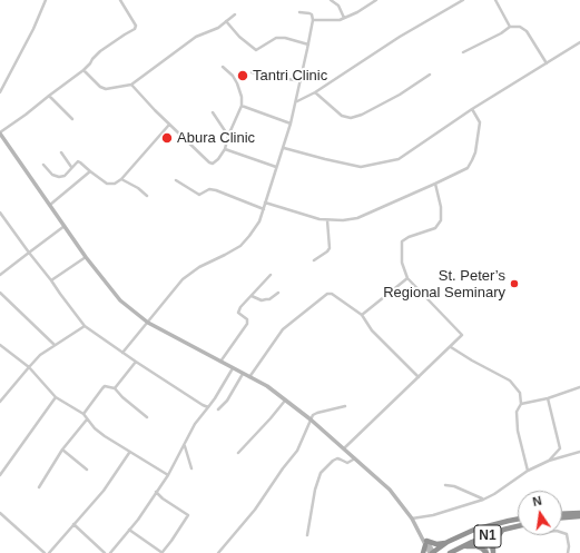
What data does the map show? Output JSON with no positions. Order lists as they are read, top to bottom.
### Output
{
  "streets": {
    "highway": ["N1"]
  },
  "places": ["Tantri Clinic", "Abura Clinic", "St. Peter’s Regional Seminary"],
  "north": "top"
}
